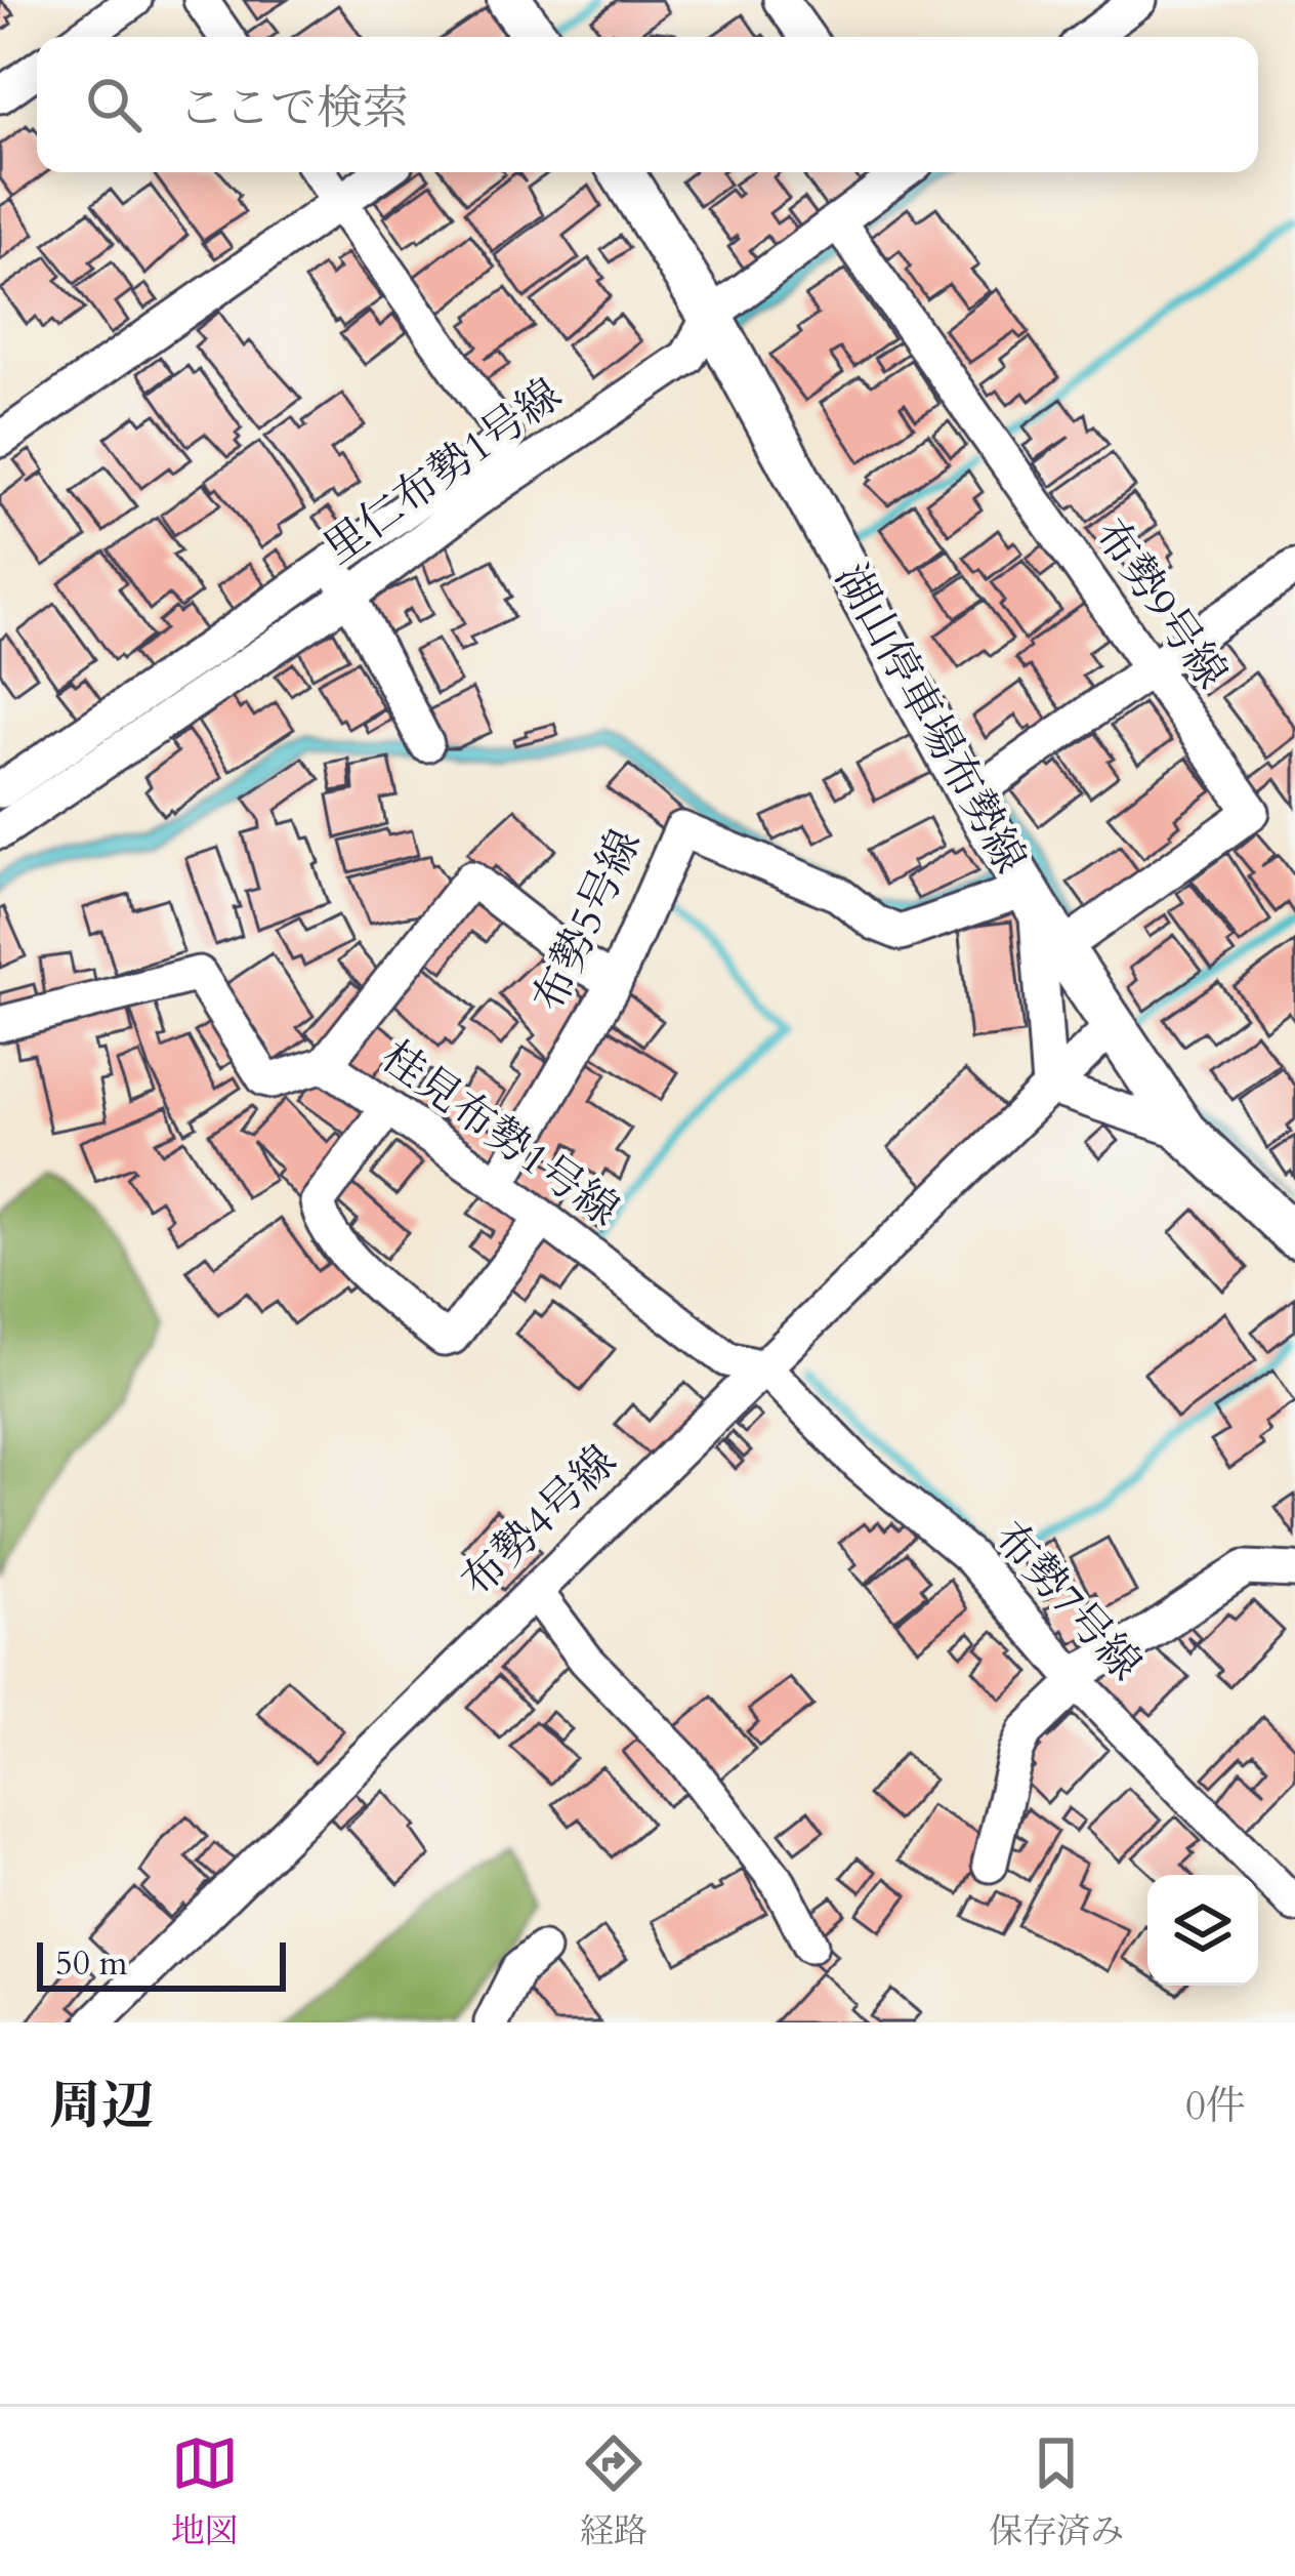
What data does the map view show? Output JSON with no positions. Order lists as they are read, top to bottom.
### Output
{
  "streets": {
    "main road": ["湖山停車場布勢線"],
    "street": [
      "里仁布勢1号線",
      "布勢9号線",
      "布勢5号線",
      "桂見布勢1号線",
      "布勢4号線",
      "布勢7号線"
    ]
  },
  "crossings": [
    ["里仁布勢1号線", "布勢9号線"],
    ["里仁布勢1号線", "湖山停車場布勢線"],
    ["布勢9号線", "湖山停車場布勢線"],
    ["湖山停車場布勢線", "布勢5号線"],
    ["湖山停車場布勢線", "布勢4号線"],
    ["布勢5号線", "桂見布勢1号線"],
    ["桂見布勢1号線", "布勢4号線"],
    ["桂見布勢1号線", "布勢7号線"],
    ["布勢4号線", "布勢7号線"]
  ],
  "scale_bar": "50 m",
  "page": {
    "search": "ここで検索",
    "scale": "50 m",
    "heading": ["周辺", "0件"],
    "nav": ["地図", "経路", "保存済み"]
  }
}
